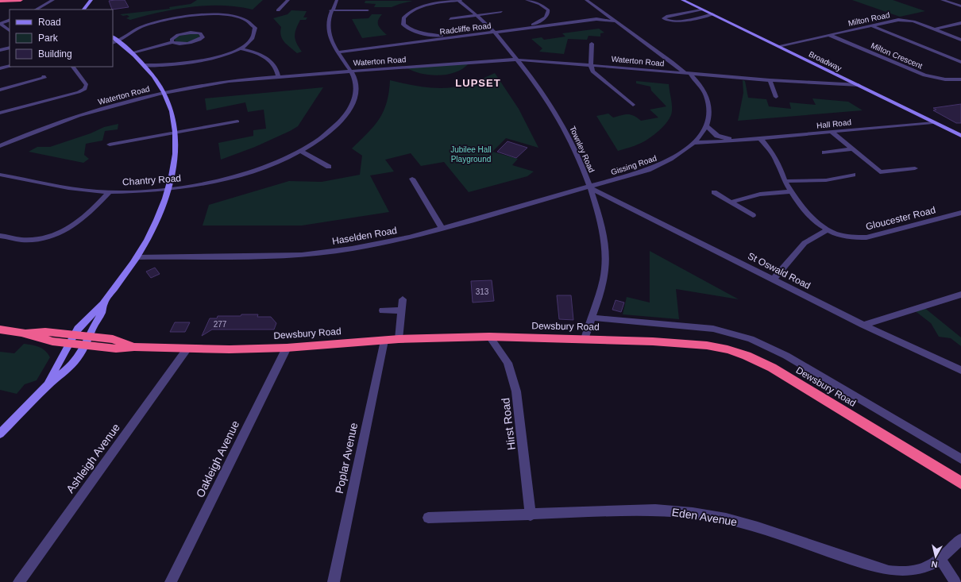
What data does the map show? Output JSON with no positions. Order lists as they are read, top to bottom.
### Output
{
  "streets": {
    "highway": ["Dewsbury Road"],
    "main road": ["Broadway"],
    "street": [
      "Milton Road",
      "Radcliffe Road",
      "Milton Crescent",
      "Waterton Road",
      "Hall Road",
      "Townley Road",
      "Gissing Road",
      "Chantry Road",
      "Gloucester Road",
      "Haselden Road",
      "St Oswald Road",
      "Hirst Road",
      "Ashleigh Avenue",
      "Poplar Avenue",
      "Oakleigh Avenue",
      "Eden Avenue"
    ]
  },
  "crossings": [
    ["Milton Road", "Milton Crescent"],
    ["Milton Road", "Broadway"],
    ["Radcliffe Road", "Townley Road"],
    ["Radcliffe Road", "Gissing Road"],
    ["Radcliffe Road", "Chantry Road"],
    ["Waterton Road", "Broadway"],
    ["Waterton Road", "Townley Road"],
    ["Waterton Road", "Gissing Road"],
    ["Waterton Road", "Chantry Road"],
    ["Broadway", "Hall Road"],
    ["Hall Road", "Gissing Road"],
    ["Hall Road", "Gloucester Road"],
    ["Townley Road", "Gissing Road"],
    ["Townley Road", "Haselden Road"],
    ["Townley Road", "St Oswald Road"],
    ["Townley Road", "Dewsbury Road"],
    ["Gissing Road", "Haselden Road"],
    ["Gissing Road", "St Oswald Road"],
    ["Haselden Road", "St Oswald Road"],
    ["Dewsbury Road", "Hirst Road"],
    ["Dewsbury Road", "Ashleigh Avenue"],
    ["Dewsbury Road", "Poplar Avenue"],
    ["Dewsbury Road", "Oakleigh Avenue"],
    ["Hirst Road", "Eden Avenue"]
  ],
  "districts": ["LUPSET"],
  "parks": ["Jubilee Hall Playground"],
  "house_numbers": ["313", "277"],
  "legend": ["Road", "Park", "Building"],
  "north": "bottom"
}
